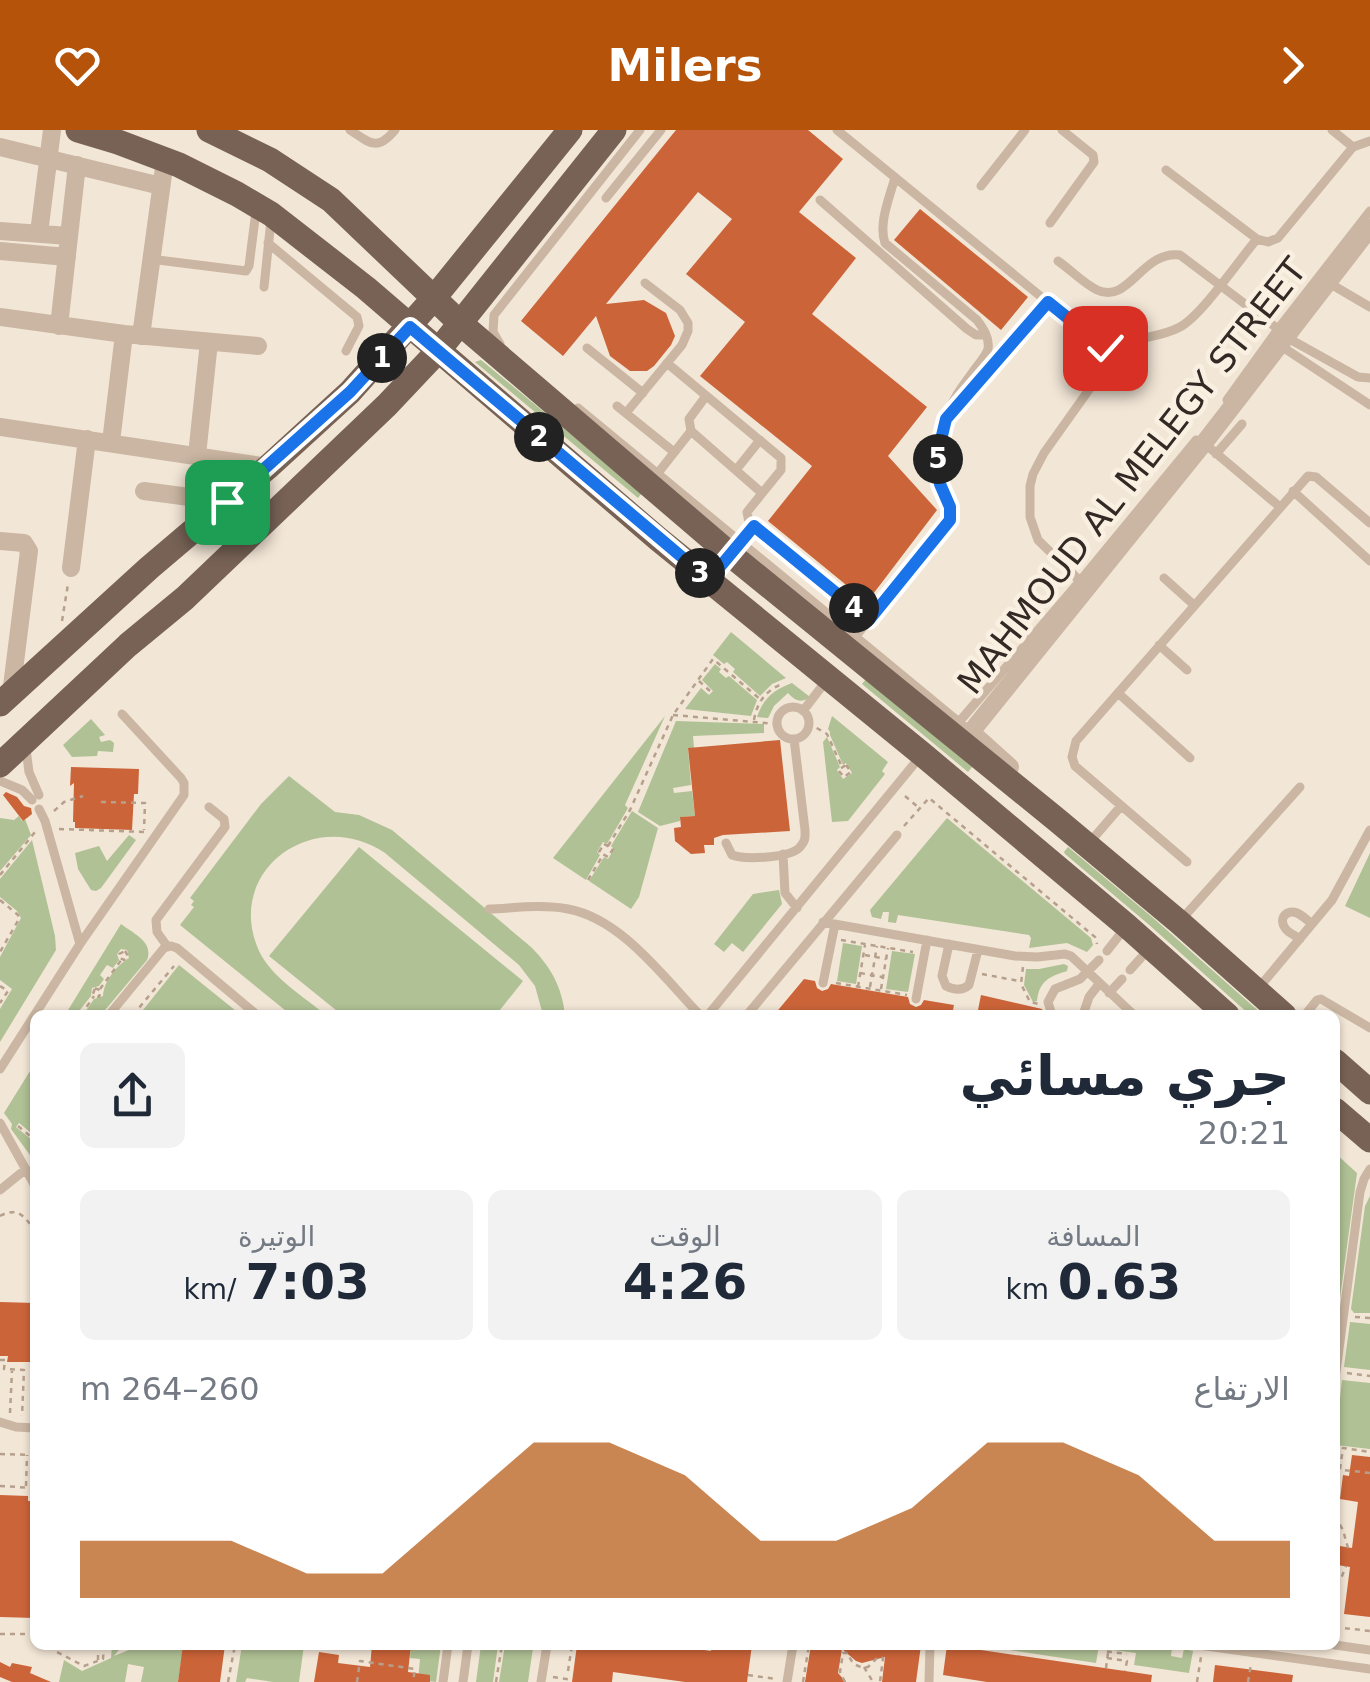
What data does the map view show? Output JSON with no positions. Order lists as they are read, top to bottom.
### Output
{
  "streets": {
    "street": ["MAHMOUD AL MELEGY STREET"]
  },
  "page": {
    "header": "Milers",
    "pins": [
      "1",
      "2",
      "5",
      "3",
      "4"
    ],
    "heading": ["جري مسائي", "20:21"],
    "stats": [
      ["المسافة", "0.63 km"],
      ["الوقت", "4:26"],
      ["الوتيرة", "7:03 /km"]
    ],
    "chart": ["الارتفاع", "260–264 m"]
  }
}
